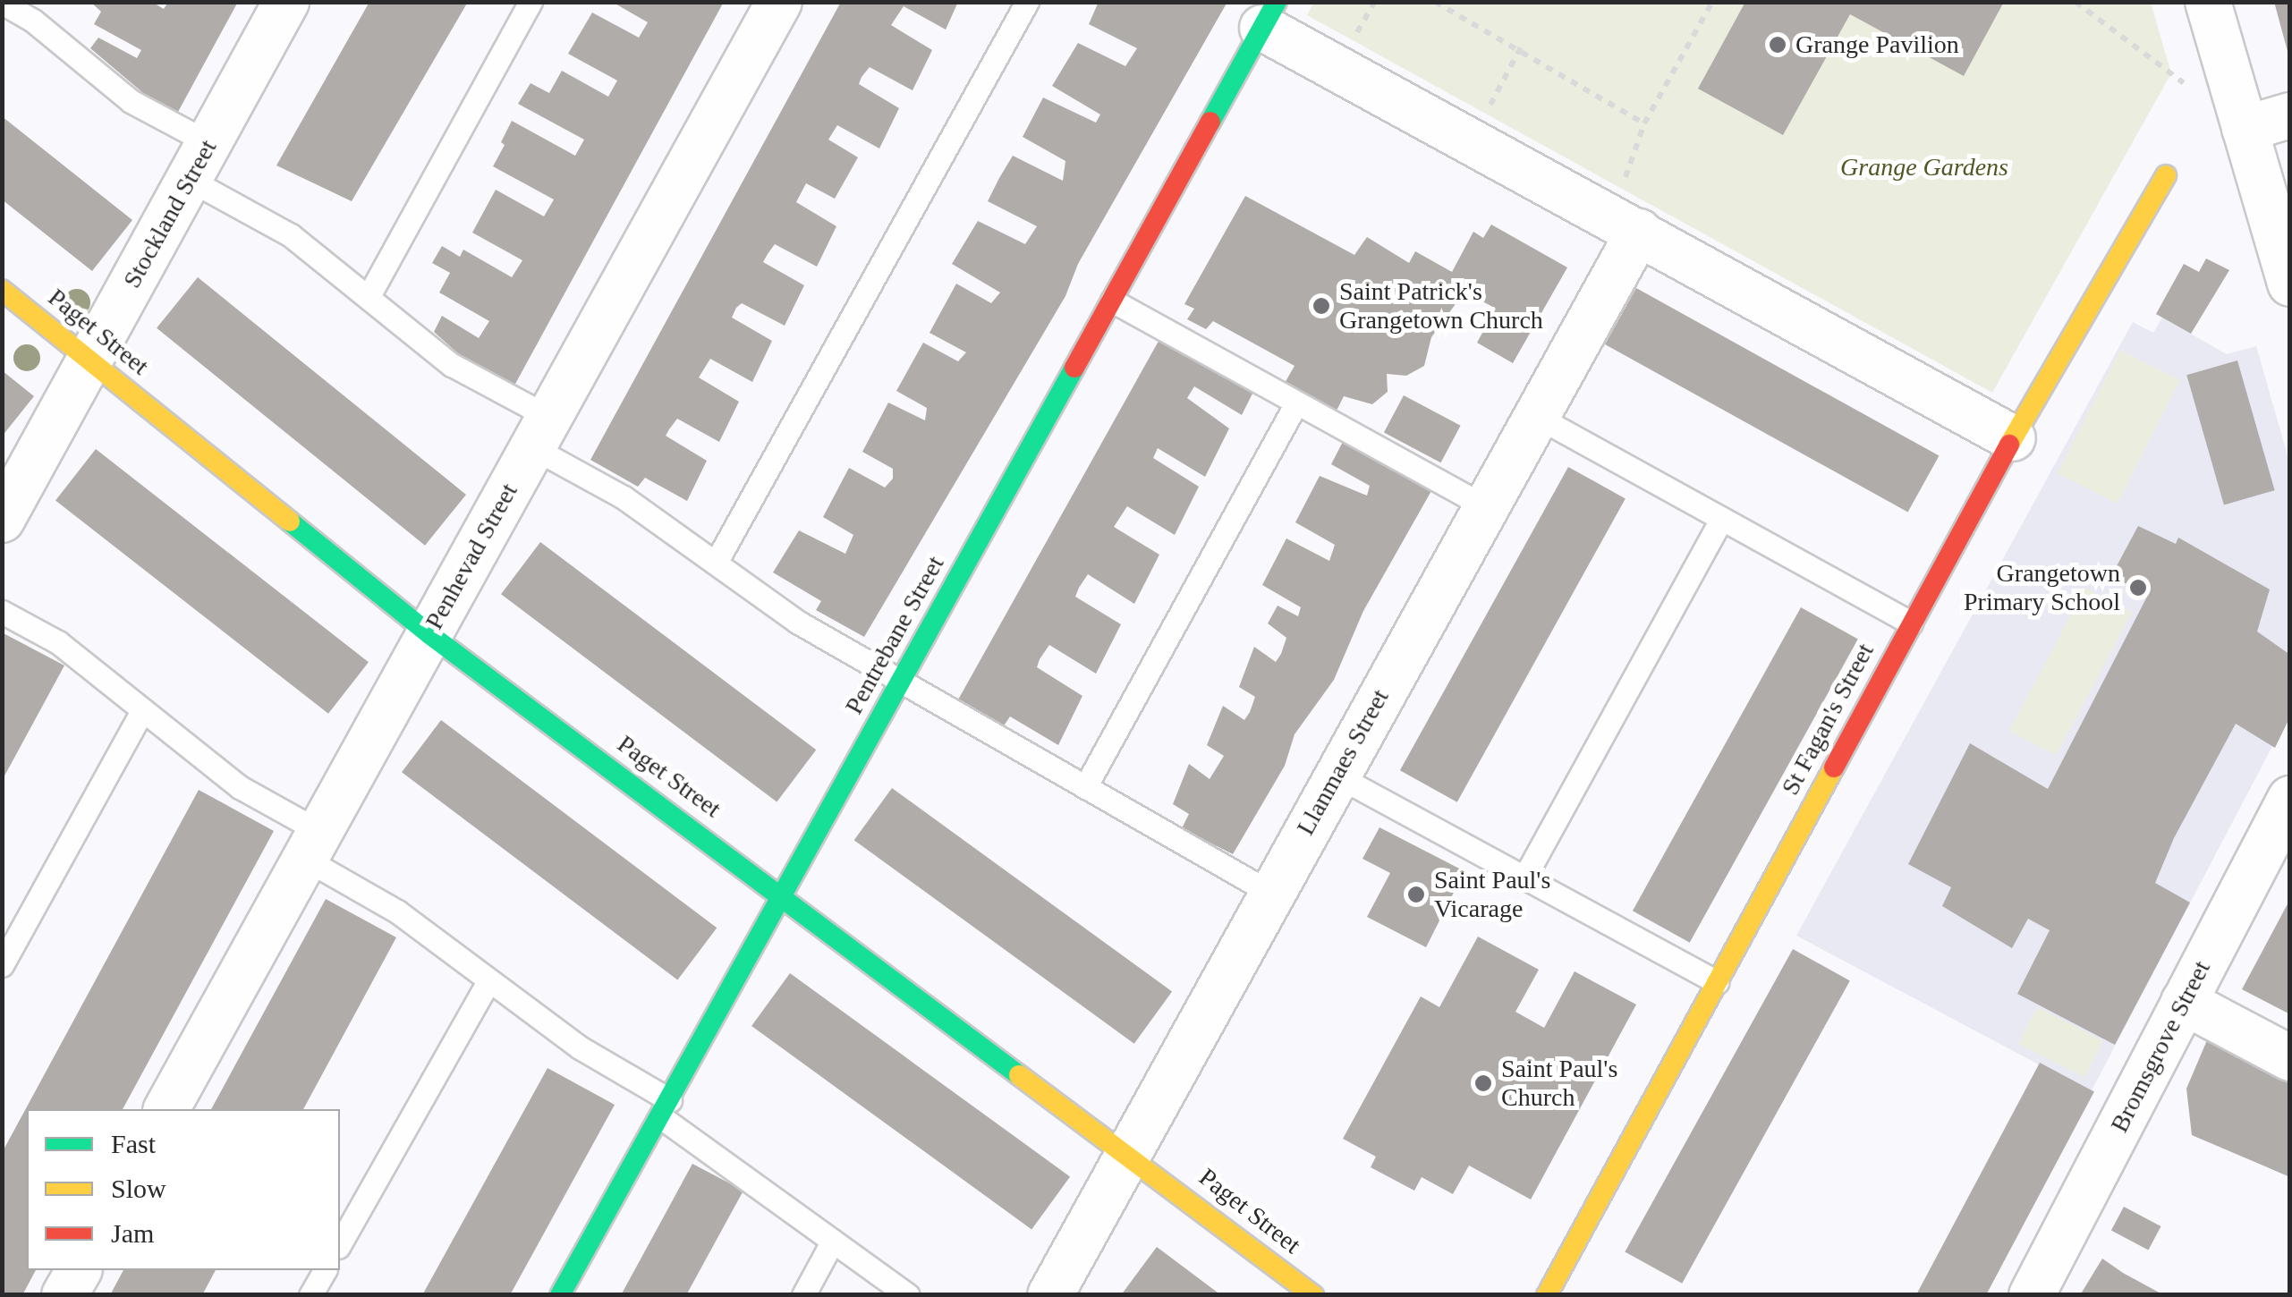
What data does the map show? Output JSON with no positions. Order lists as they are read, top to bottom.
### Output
{
  "streets": {
    "street": [
      "Stockland Street",
      "Paget Street",
      "Penhevad Street",
      "Pentrebane Street",
      "St Fagan's Street",
      "Llanmaes Street",
      "Bromsgrove Street"
    ]
  },
  "crossings": [
    ["Stockland Street", "Paget Street"],
    ["Paget Street", "Penhevad Street"],
    ["Paget Street", "Pentrebane Street"],
    ["Paget Street", "Llanmaes Street"]
  ],
  "parks": ["Grange Gardens"],
  "places": [
    "Grange Pavilion",
    "Saint Patrick's Grangetown Church",
    "Grangetown Primary School",
    "Saint Paul's Vicarage",
    "Saint Paul's Church"
  ],
  "legend": ["Fast", "Slow", "Jam"]
}
